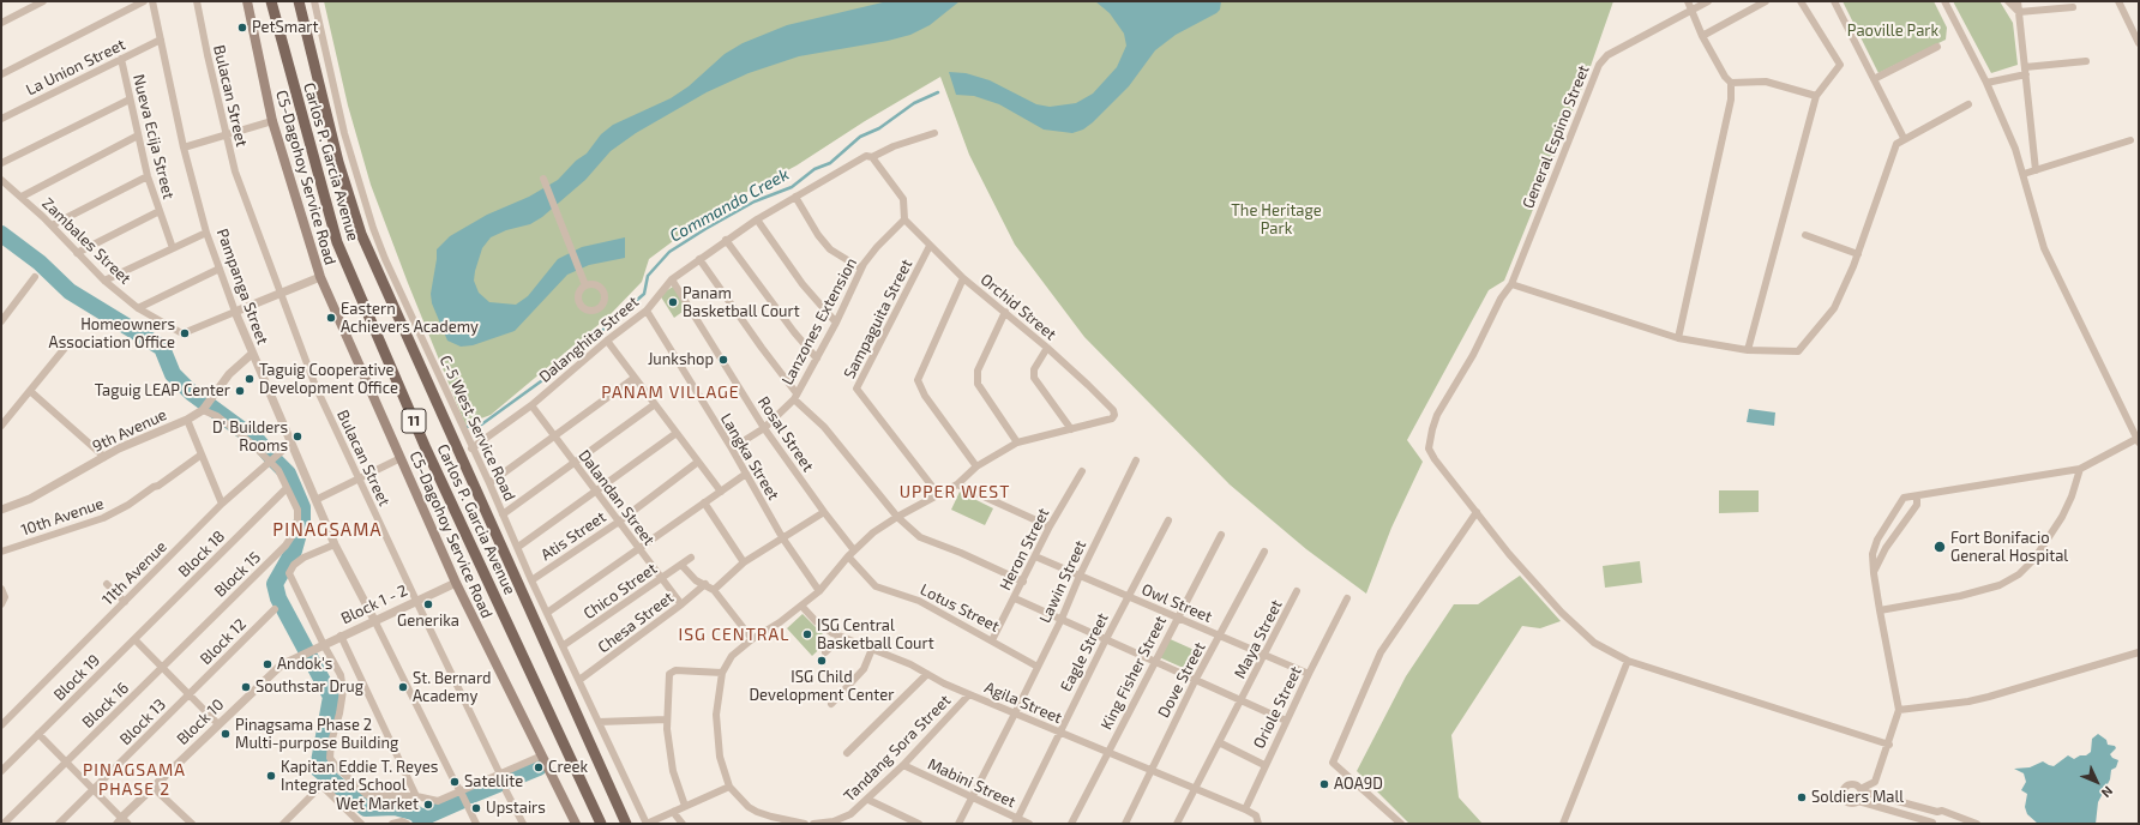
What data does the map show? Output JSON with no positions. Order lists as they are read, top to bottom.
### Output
{
  "streets": {
    "main road": ["Carlos P. Garcia Avenue", "C5-Dagohoy Service Road", "11"],
    "street": [
      "La Union Street",
      "Bulacan Street",
      "Nueva Ecija Street",
      "General Espino Street",
      "Zambales Street",
      "Pampanga Street",
      "Orchid Street",
      "Sampaguita Street",
      "Lanzones Extension",
      "Dalanghita Street",
      "C-5 West Service Road",
      "9th Avenue",
      "Rosal Street",
      "Langka Street",
      "Dalandan Street",
      "10th Avenue",
      "Atis Street",
      "Heron Street",
      "Block 18",
      "11th Avenue",
      "Block 15",
      "Lawin Street",
      "Chico Street",
      "Owl Street",
      "Block 1 - 2",
      "Lotus Street",
      "Chesa Street",
      "Maya Street",
      "Block 12",
      "Eagle Street",
      "King Fisher Street",
      "Block 19",
      "Dove Street",
      "Agila Street",
      "Block 16",
      "Oriole Street",
      "Block 13",
      "Block 10",
      "Tandang Sora Street",
      "Mabini Street"
    ]
  },
  "crossings": [
    ["La Union Street", "Nueva Ecija Street"],
    ["La Union Street", "Pampanga Street"],
    ["Bulacan Street", "Block 1 - 2"],
    ["C5-Dagohoy Service Road", "Block 1 - 2"],
    ["Zambales Street", "Pampanga Street"],
    ["Pampanga Street", "9th Avenue"],
    ["Pampanga Street", "11th Avenue"],
    ["Pampanga Street", "Block 1 - 2"],
    ["Orchid Street", "Sampaguita Street"],
    ["Orchid Street", "Lanzones Extension"],
    ["Lanzones Extension", "Rosal Street"],
    ["Lanzones Extension", "Langka Street"],
    ["Dalanghita Street", "C-5 West Service Road"],
    ["Dalanghita Street", "Rosal Street"],
    ["Dalanghita Street", "Langka Street"],
    ["Dalanghita Street", "Dalandan Street"],
    ["C-5 West Service Road", "Atis Street"],
    ["C-5 West Service Road", "Chico Street"],
    ["C-5 West Service Road", "Chesa Street"],
    ["9th Avenue", "Block 15"],
    ["Dalandan Street", "Atis Street"],
    ["Dalandan Street", "Chico Street"],
    ["Dalandan Street", "Chesa Street"],
    ["Heron Street", "Owl Street"],
    ["Heron Street", "Lotus Street"],
    ["Heron Street", "Maya Street"],
    ["Block 18", "Block 15"],
    ["Block 18", "Block 19"],
    ["11th Avenue", "Block 15"],
    ["Block 15", "Block 16"],
    ["Lawin Street", "Owl Street"],
    ["Lawin Street", "Lotus Street"],
    ["Lawin Street", "Maya Street"],
    ["Lawin Street", "Agila Street"],
    ["Lawin Street", "Mabini Street"],
    ["Owl Street", "Maya Street"],
    ["Owl Street", "Eagle Street"],
    ["Owl Street", "King Fisher Street"],
    ["Owl Street", "Dove Street"],
    ["Owl Street", "Oriole Street"],
    ["Block 1 - 2", "Block 10"],
    ["Maya Street", "Eagle Street"],
    ["Maya Street", "King Fisher Street"],
    ["Maya Street", "Dove Street"],
    ["Maya Street", "Agila Street"],
    ["Maya Street", "Oriole Street"],
    ["Block 12", "Block 13"],
    ["Eagle Street", "Agila Street"],
    ["Eagle Street", "Mabini Street"],
    ["King Fisher Street", "Agila Street"],
    ["Dove Street", "Agila Street"],
    ["Agila Street", "Oriole Street"],
    ["Agila Street", "Tandang Sora Street"],
    ["Tandang Sora Street", "Mabini Street"]
  ],
  "districts": [
    "PANAM VILLAGE",
    "UPPER WEST",
    "PINAGSAMA",
    "ISG CENTRAL",
    "PINAGSAMA PHASE 2"
  ],
  "water": ["Commando Creek"],
  "parks": ["Paoville Park", "The Heritage Park"],
  "places": [
    "PetSmart",
    "Panam Basketball Court",
    "Eastern Achievers Academy",
    "Homeowners Association Office",
    "Junkshop",
    "Taguig Cooperative Development Office",
    "Taguig LEAP Center",
    "D' Builders Rooms",
    "Fort Bonifacio General Hospital",
    "Generika",
    "ISG Central Basketball Court",
    "ISG Child Development Center",
    "Andok's",
    "Southstar Drug",
    "St. Bernard Academy",
    "Pinagsama Phase 2 Multi-purpose Building",
    "Creek",
    "Kapitan Eddie T. Reyes Integrated School",
    "Satellite",
    "AOA9D",
    "Soldiers Mall",
    "Wet Market",
    "Upstairs"
  ],
  "north": "bottom right"
}
